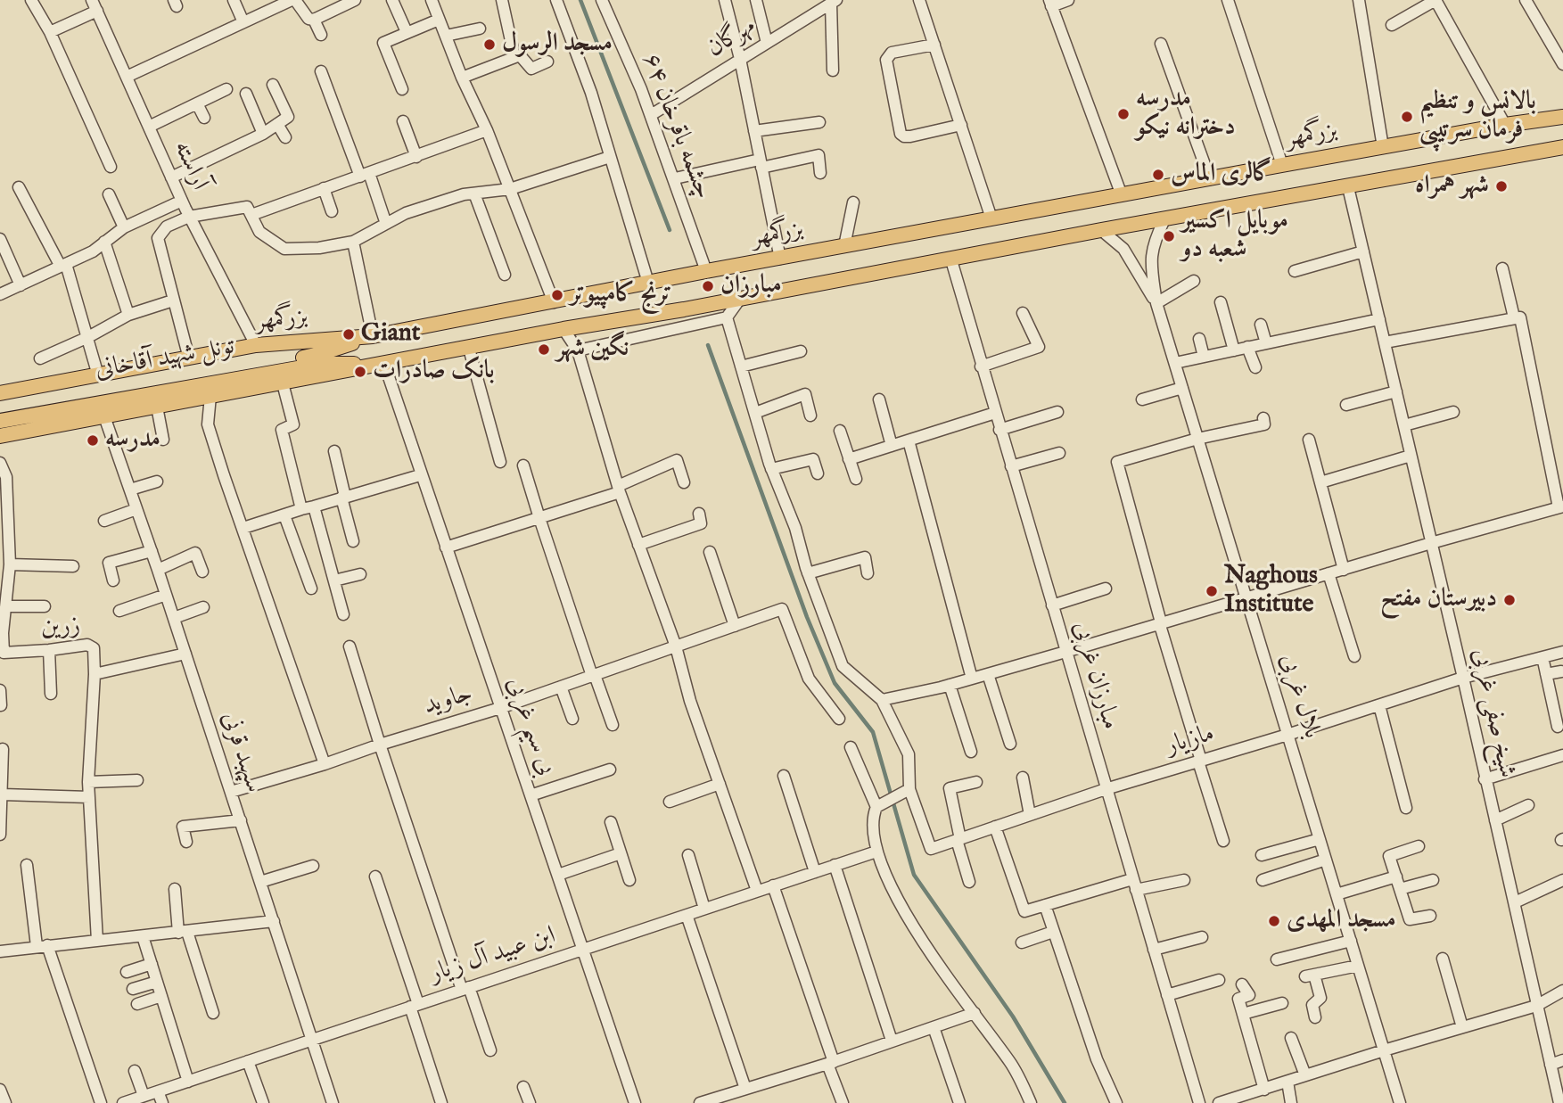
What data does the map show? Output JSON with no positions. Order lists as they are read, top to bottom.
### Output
{
  "streets": {
    "main road": ["بزرگمهر", "تونل شهید آقاخانی"],
    "street": [
      "مهرگان",
      "چشمه باقرخان ۶۴",
      "آراسته",
      "زرین",
      "مبارزان غربی",
      "بلال غربی",
      "جاوید",
      "شیخ صفی غربی",
      "بی سیم غربی",
      "مازیار",
      "سپهبد قرنی",
      "ابن عبید آل زیار"
    ]
  },
  "crossings": [
    ["مهرگان", "چشمه باقرخان ۶۴"],
    ["چشمه باقرخان ۶۴", "بزرگمهر"],
    ["بزرگمهر", "آراسته"],
    ["بزرگمهر", "تونل شهید آقاخانی"],
    ["بزرگمهر", "مبارزان غربی"],
    ["بزرگمهر", "شیخ صفی غربی"],
    ["بزرگمهر", "بی سیم غربی"],
    ["بزرگمهر", "سپهبد قرنی"],
    ["مبارزان غربی", "مازیار"],
    ["بلال غربی", "مازیار"],
    ["جاوید", "بی سیم غربی"],
    ["جاوید", "سپهبد قرنی"],
    ["شیخ صفی غربی", "مازیار"],
    ["بی سیم غربی", "ابن عبید آل زیار"],
    ["سپهبد قرنی", "ابن عبید آل زیار"]
  ],
  "places": [
    "مسجد الرسول",
    "مدرسه دخترانه نیکو",
    "بالانس و تنظیم فرمان سرتیپی",
    "گالری الماس",
    "شهر همراه",
    "موبایل اکسیر شعبه دو",
    "مبارزان",
    "ترنج کامپیوتر",
    "Giant",
    "نگین شهر",
    "بانک صادرات",
    "مدرسه",
    "Naghous Institute",
    "دبیرستان مفتح",
    "مسجد المهدی"
  ]
}
